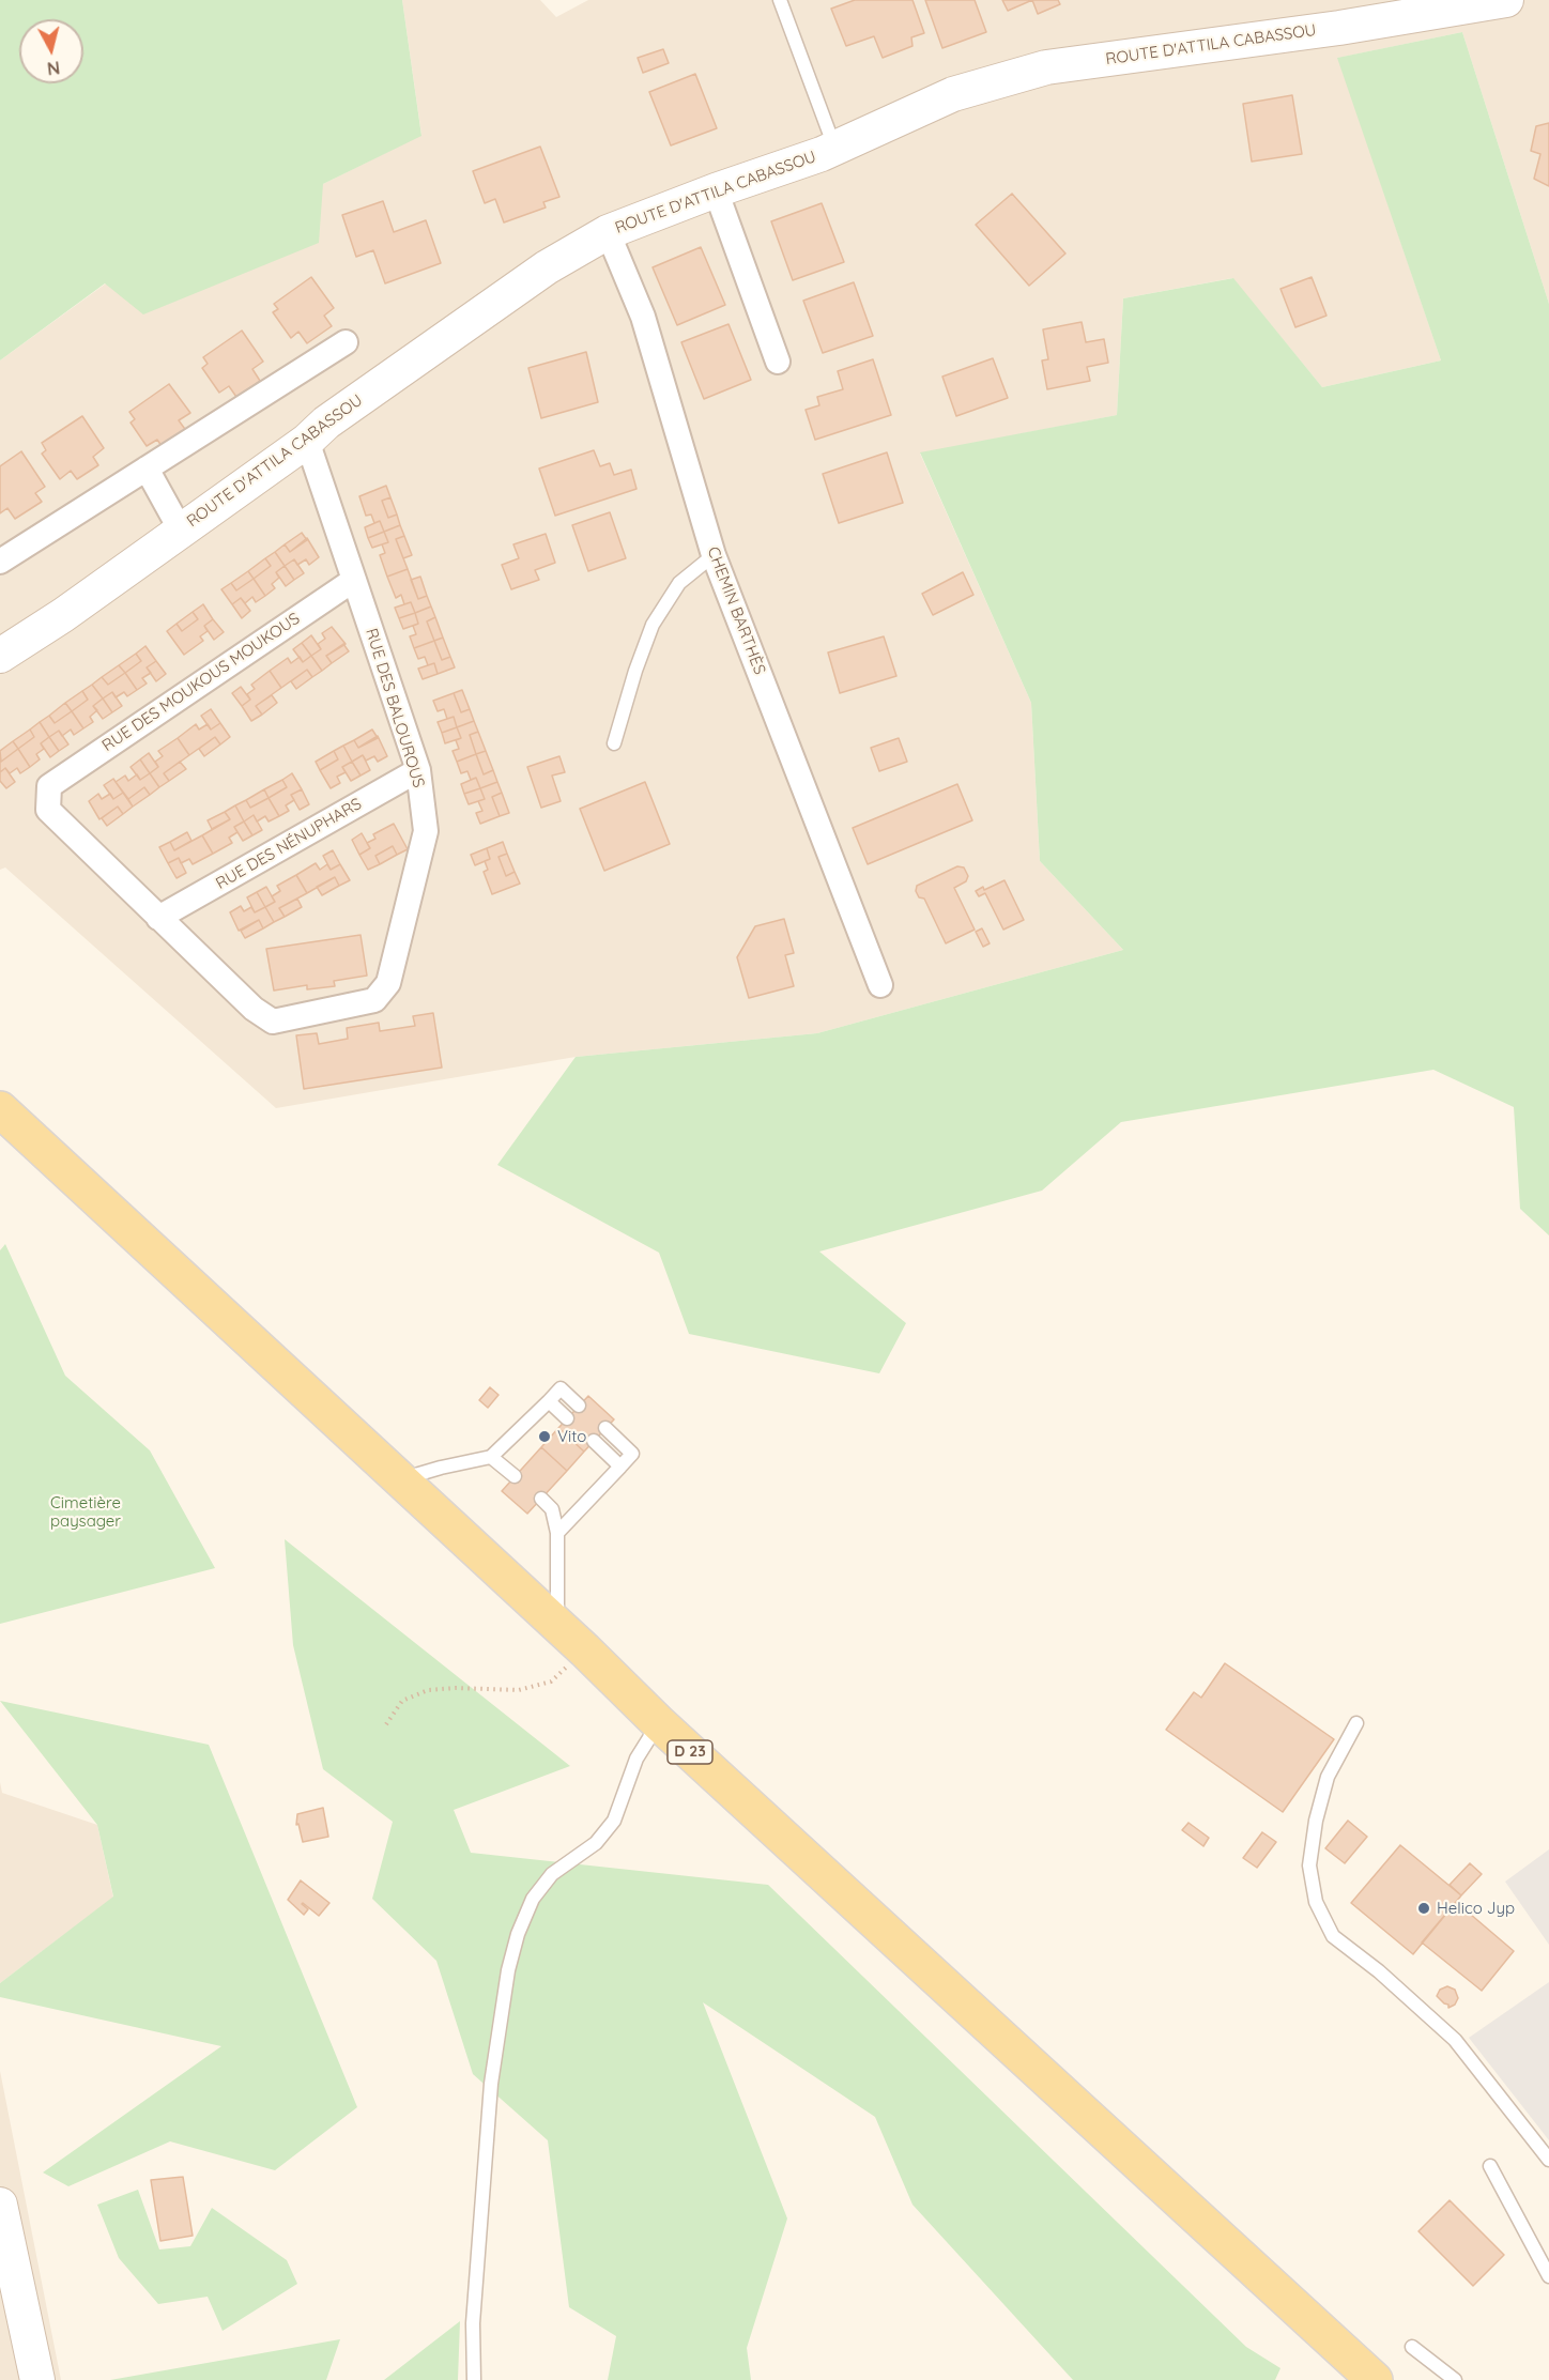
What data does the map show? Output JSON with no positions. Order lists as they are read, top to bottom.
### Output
{
  "streets": {
    "main road": ["ROUTE D'ATTILA CABASSOU", "D 23"],
    "street": [
      "CHEMIN BARTHÈS",
      "RUE DES MOUKOUS MOUKOUS",
      "RUE DES BALOUROUS",
      "RUE DES NÉNUPHARS"
    ]
  },
  "crossings": [
    ["ROUTE D'ATTILA CABASSOU", "CHEMIN BARTHÈS"],
    ["ROUTE D'ATTILA CABASSOU", "RUE DES BALOUROUS"],
    ["RUE DES MOUKOUS MOUKOUS", "RUE DES BALOUROUS"],
    ["RUE DES BALOUROUS", "RUE DES NÉNUPHARS"]
  ],
  "parks": ["Cimetière paysager"],
  "places": ["Vito", "Helico Jyp"],
  "north": "bottom"
}
